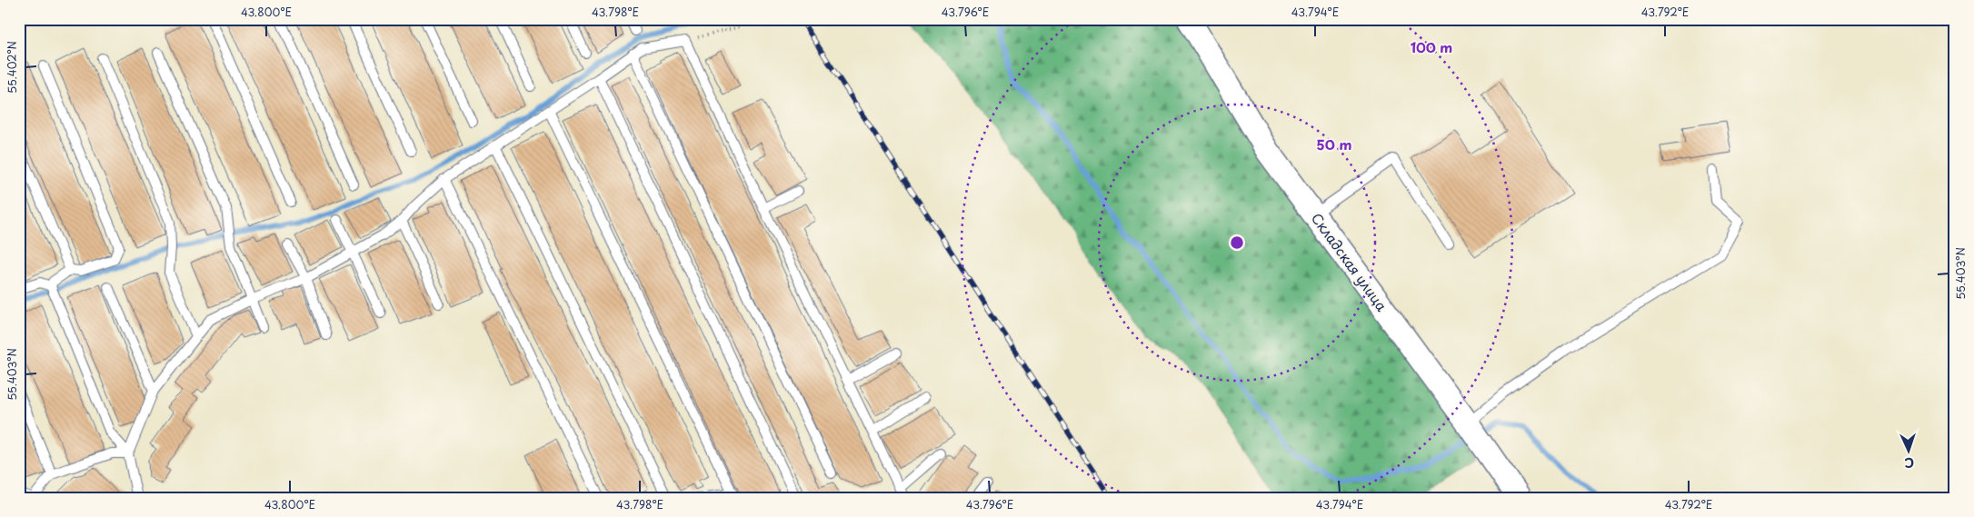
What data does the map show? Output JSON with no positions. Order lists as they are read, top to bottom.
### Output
{
  "streets": {
    "street": ["Складская улица"]
  },
  "north": "bottom",
  "coordinates": [
    "43.800°E",
    "43.798°E",
    "43.796°E",
    "43.794°E",
    "43.792°E",
    "55.402°N",
    "55.403°N"
  ],
  "rings": ["100 m", "50 m"]
}
